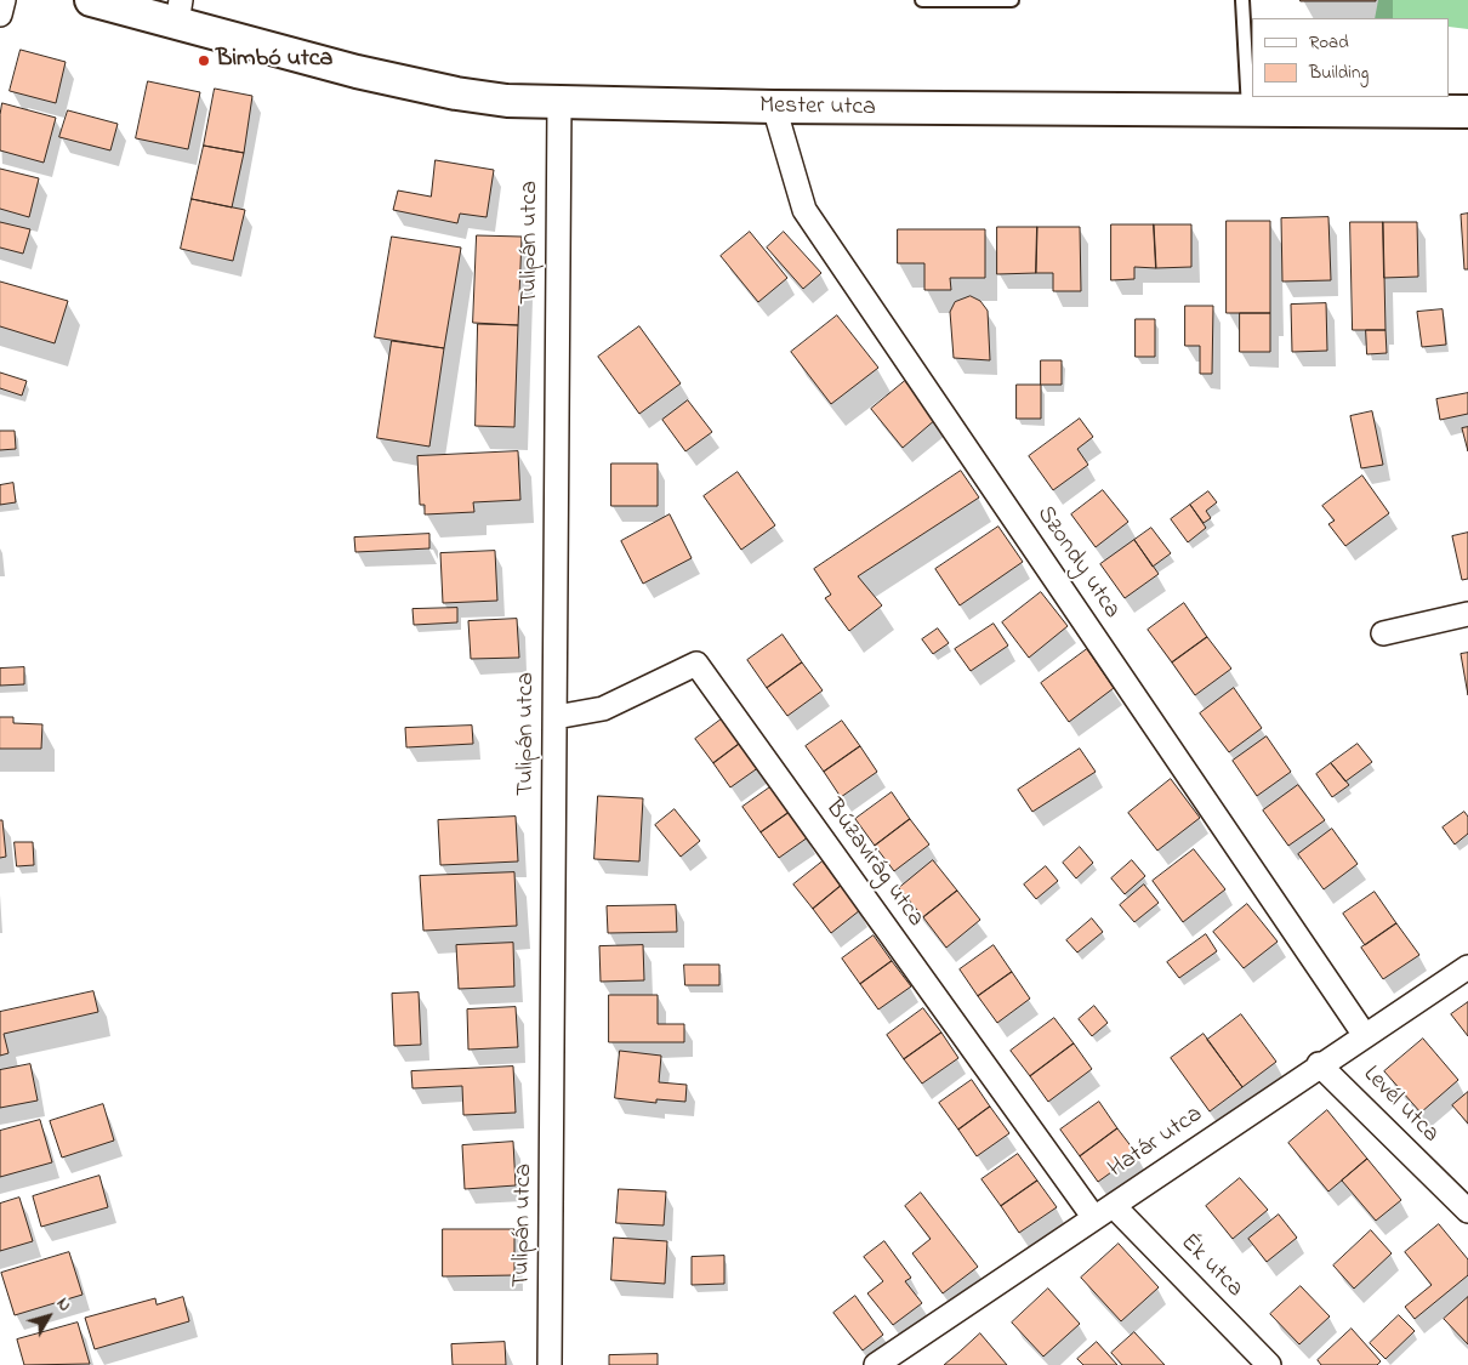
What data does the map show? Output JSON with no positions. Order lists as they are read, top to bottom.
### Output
{
  "streets": {
    "main road": ["Mester utca"],
    "street": [
      "Tulipán utca",
      "Szondy utca",
      "Búzavirág utca",
      "Levél utca",
      "Határ utca",
      "Ék utca"
    ]
  },
  "crossings": [
    ["Mester utca", "Tulipán utca"],
    ["Mester utca", "Szondy utca"],
    ["Tulipán utca", "Búzavirág utca"],
    ["Szondy utca", "Határ utca"],
    ["Búzavirág utca", "Határ utca"],
    ["Levél utca", "Határ utca"],
    ["Határ utca", "Ék utca"]
  ],
  "places": ["Bimbó utca"],
  "legend": ["Road", "Building"],
  "north": "top right"
}
